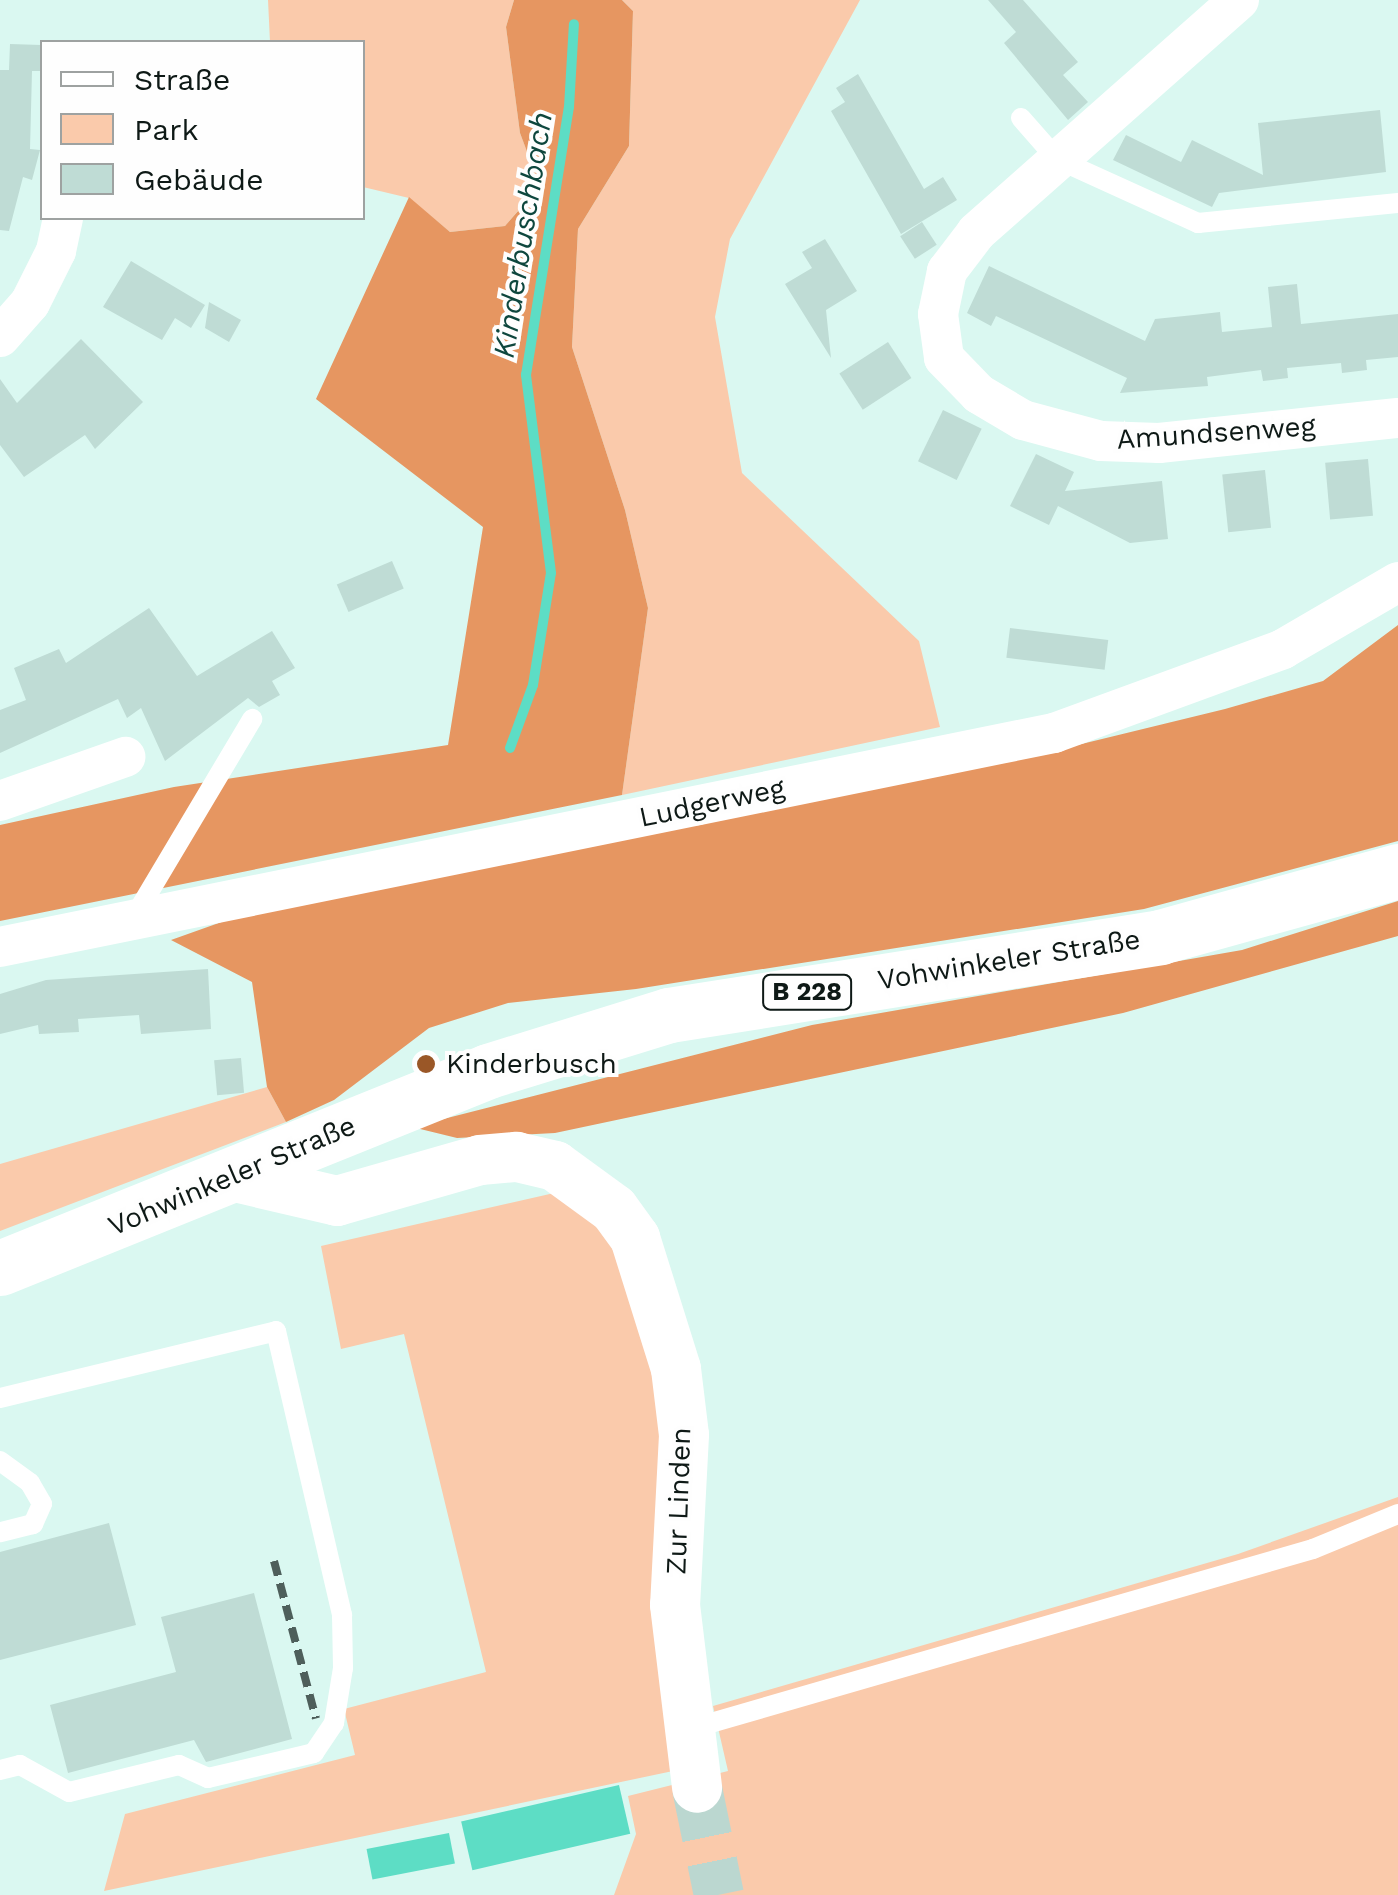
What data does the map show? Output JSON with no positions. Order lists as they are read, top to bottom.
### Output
{
  "streets": {
    "main road": ["Vohwinkeler Straße", "B 228"],
    "street": ["Amundsenweg", "Ludgerweg", "Zur Linden"]
  },
  "crossings": [
    ["Vohwinkeler Straße", "Zur Linden"]
  ],
  "water": ["Kinderbuschbach"],
  "places": ["Kinderbusch"],
  "legend": ["Straße", "Park", "Gebäude"]
}
